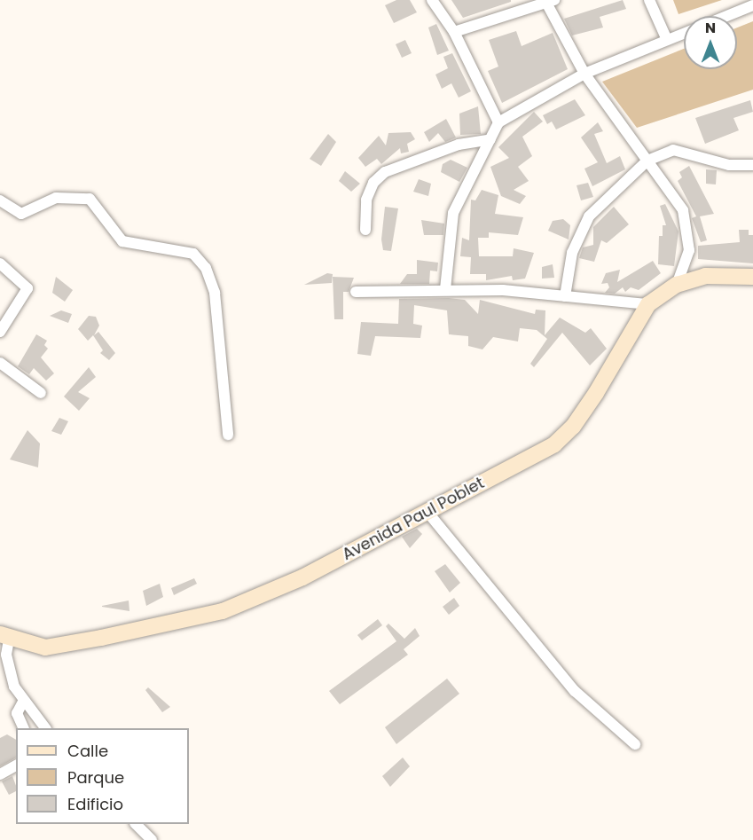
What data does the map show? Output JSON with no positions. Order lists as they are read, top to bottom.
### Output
{
  "streets": {
    "main road": ["Avenida Paul Poblet"]
  },
  "legend": ["Calle", "Parque", "Edificio"],
  "north": "top"
}
